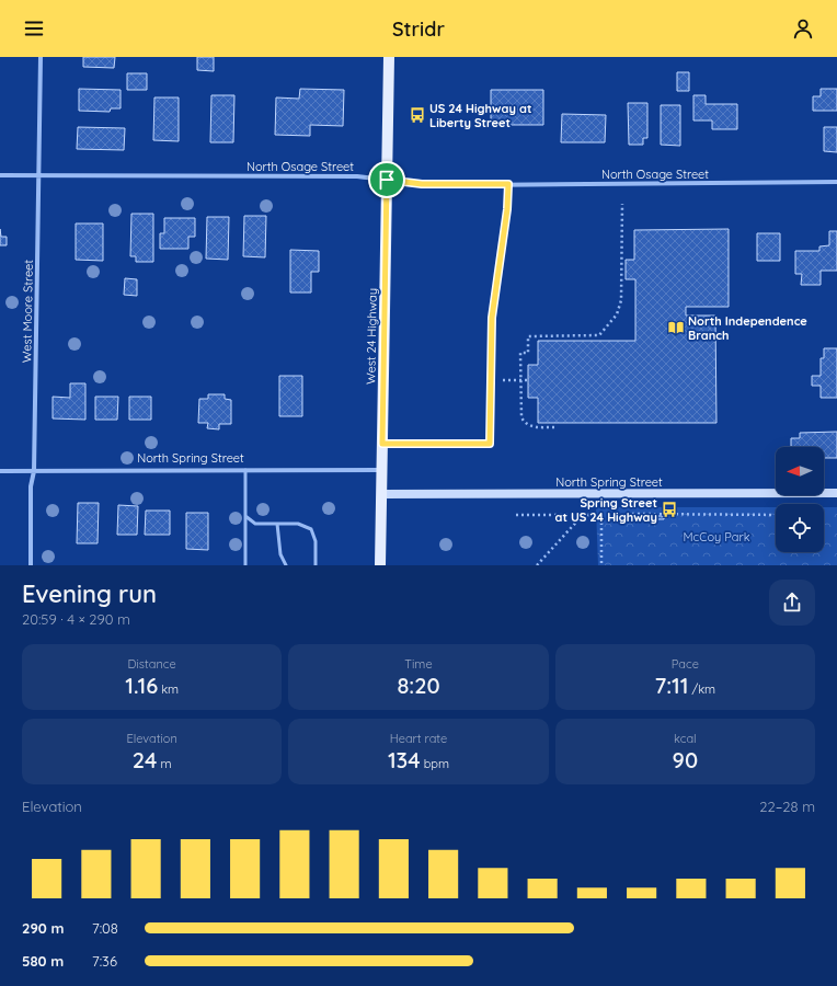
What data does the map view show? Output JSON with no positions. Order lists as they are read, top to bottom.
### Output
{
  "streets": {
    "main road": ["West 24 Highway"],
    "street": ["North Osage Street", "West Moore Street", "North Spring Street"]
  },
  "crossings": [
    ["North Osage Street", "West Moore Street"],
    ["North Osage Street", "West 24 Highway"],
    ["West Moore Street", "North Spring Street"],
    ["West 24 Highway", "North Spring Street"]
  ],
  "parks": ["McCoy Park"],
  "places": {
    "bus stop": ["US 24 Highway at Liberty Street", "Spring Street at US 24 Highway"],
    "library": ["North Independence Branch"]
  },
  "north": "left",
  "page": {
    "header": "Stridr",
    "heading": ["Evening run", "20:59 · 4 × 290 m"],
    "stats": [
      ["Distance", "1.16 km"],
      ["Time", "8:20"],
      ["Pace", "7:11 /km"],
      ["Elevation", "24 m"],
      ["Heart rate", "134 bpm"],
      ["kcal", "90"]
    ],
    "chart": ["Elevation", "22–28 m"],
    "list": [
      {
        "name": "290 m",
        "note": "7:08"
      },
      {
        "name": "580 m",
        "note": "7:36"
      }
    ]
  }
}
